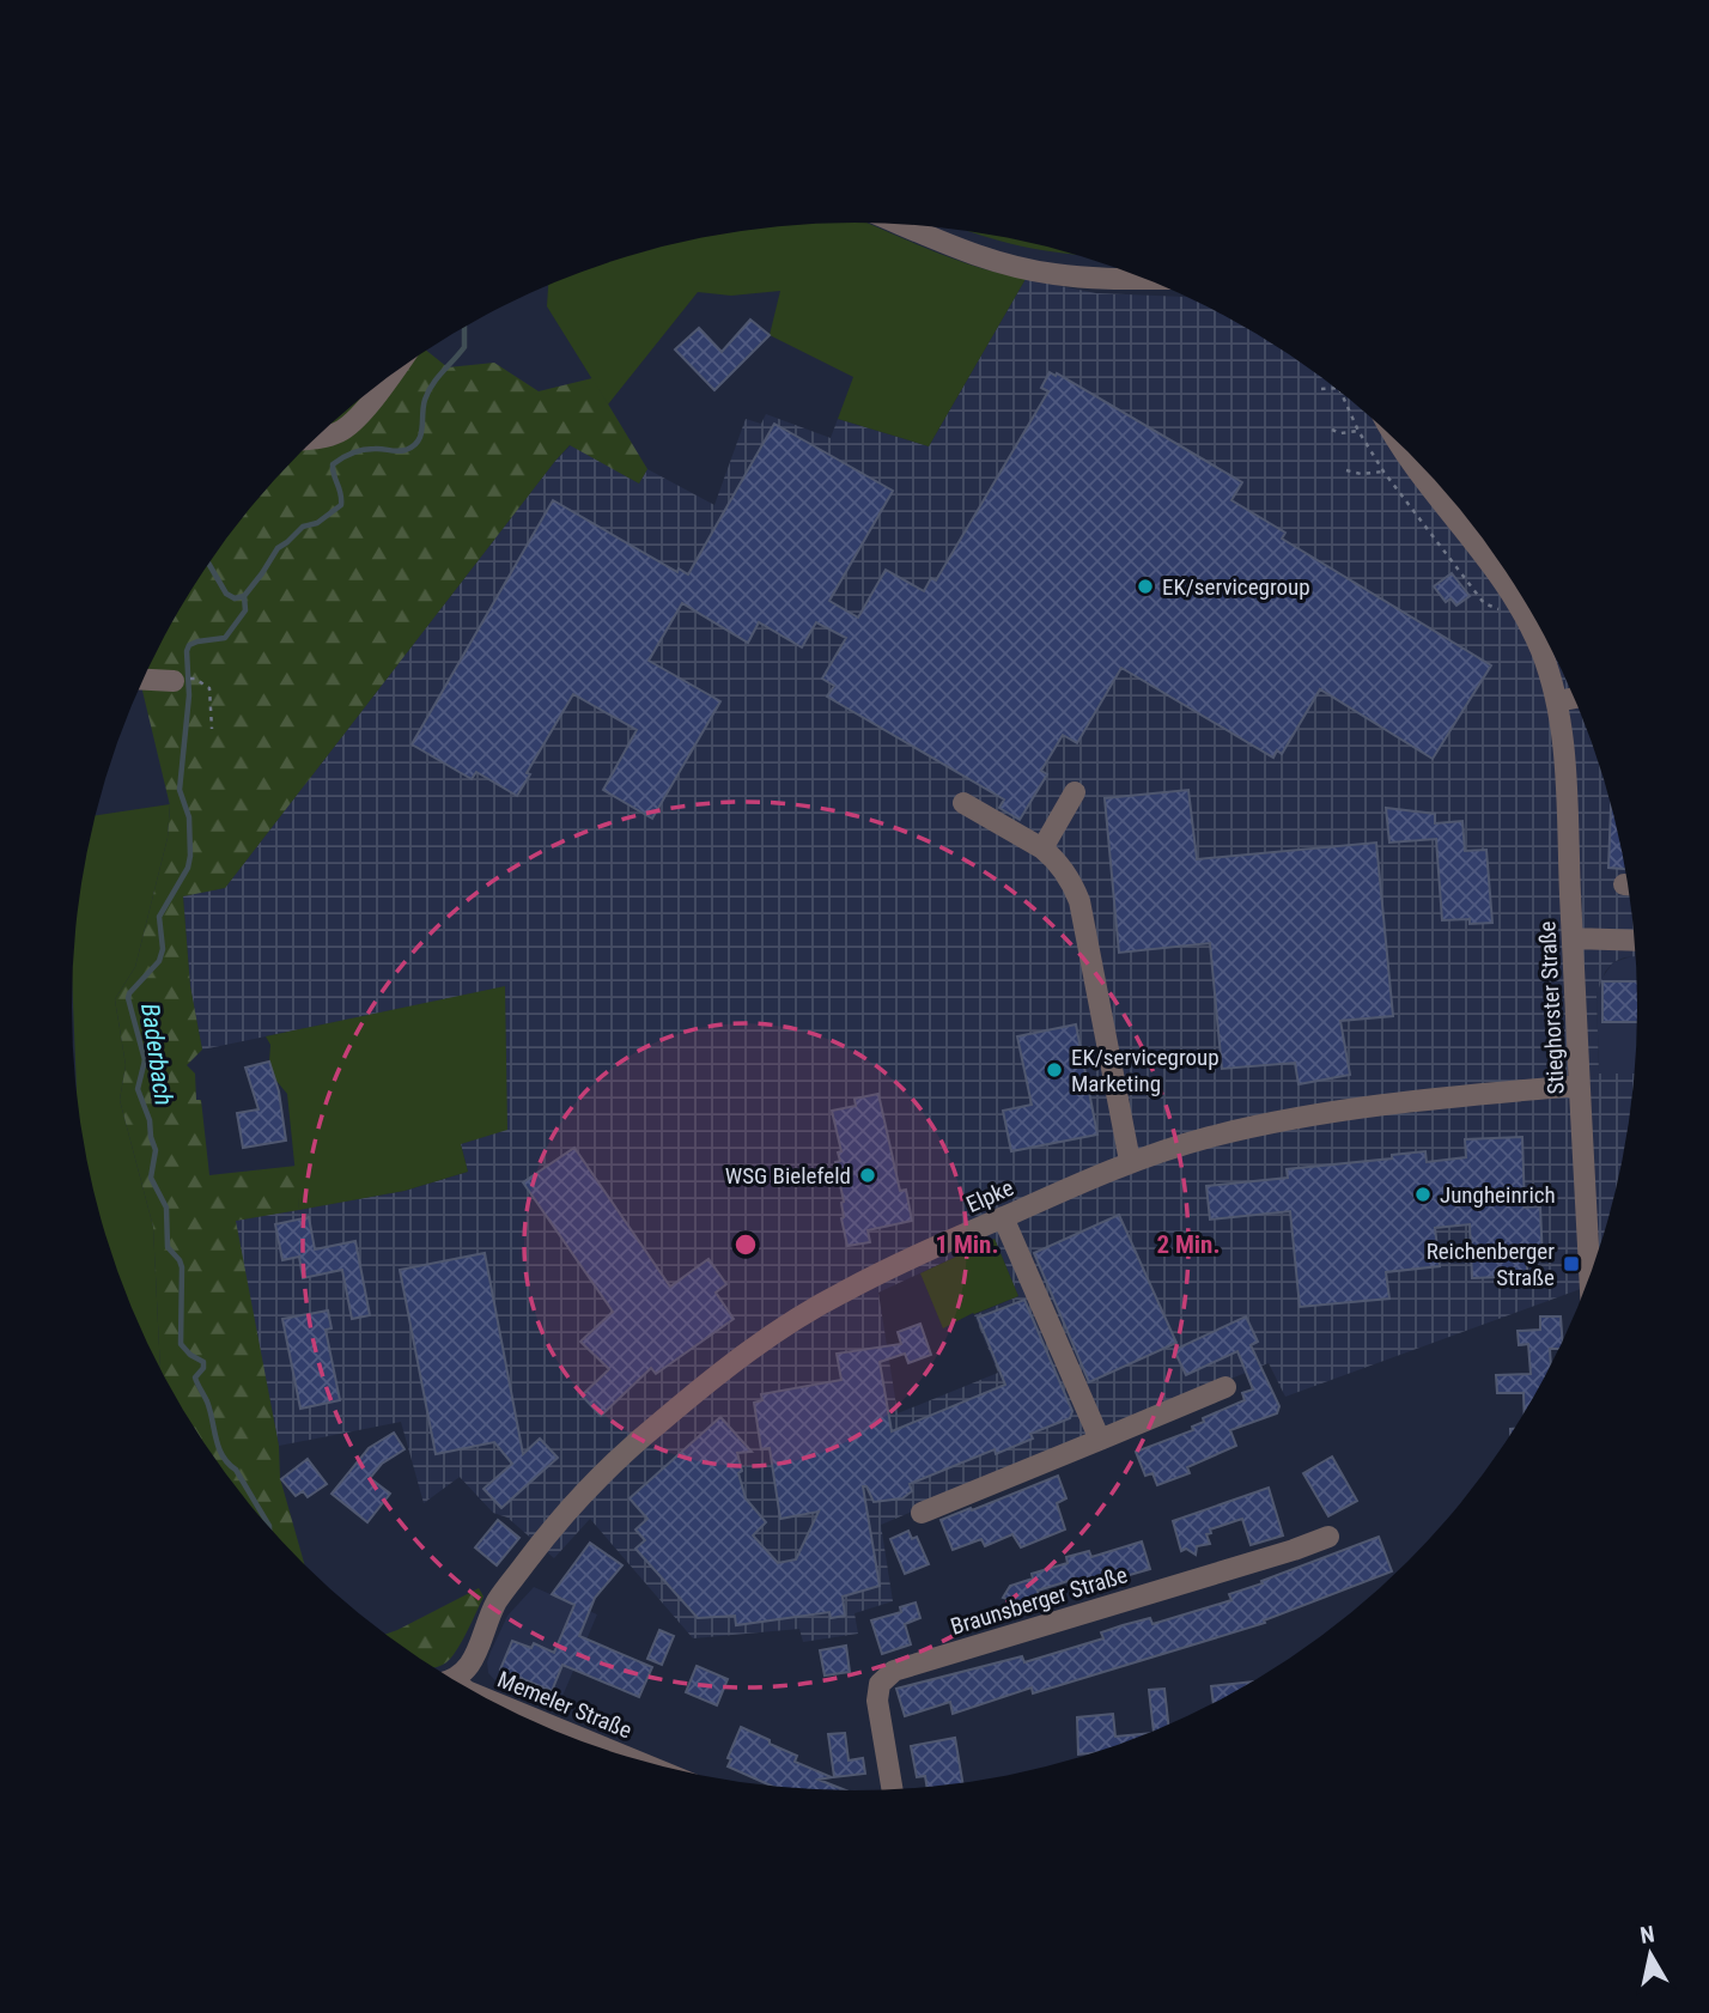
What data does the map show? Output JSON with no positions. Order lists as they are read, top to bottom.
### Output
{
  "streets": {
    "street": ["Stieghorster Straße", "Elpke", "Braunsberger Straße"]
  },
  "crossings": [
    ["Stieghorster Straße", "Elpke"]
  ],
  "water": ["Baderbach"],
  "places": {
    "other": [
      "EK/servicegroup",
      "EK/servicegroup Marketing",
      "WSG Bielefeld",
      "Jungheinrich"
    ],
    "transit": ["Reichenberger Straße"]
  },
  "north": "top",
  "rings": ["1 Min.", "2 Min."]
}
